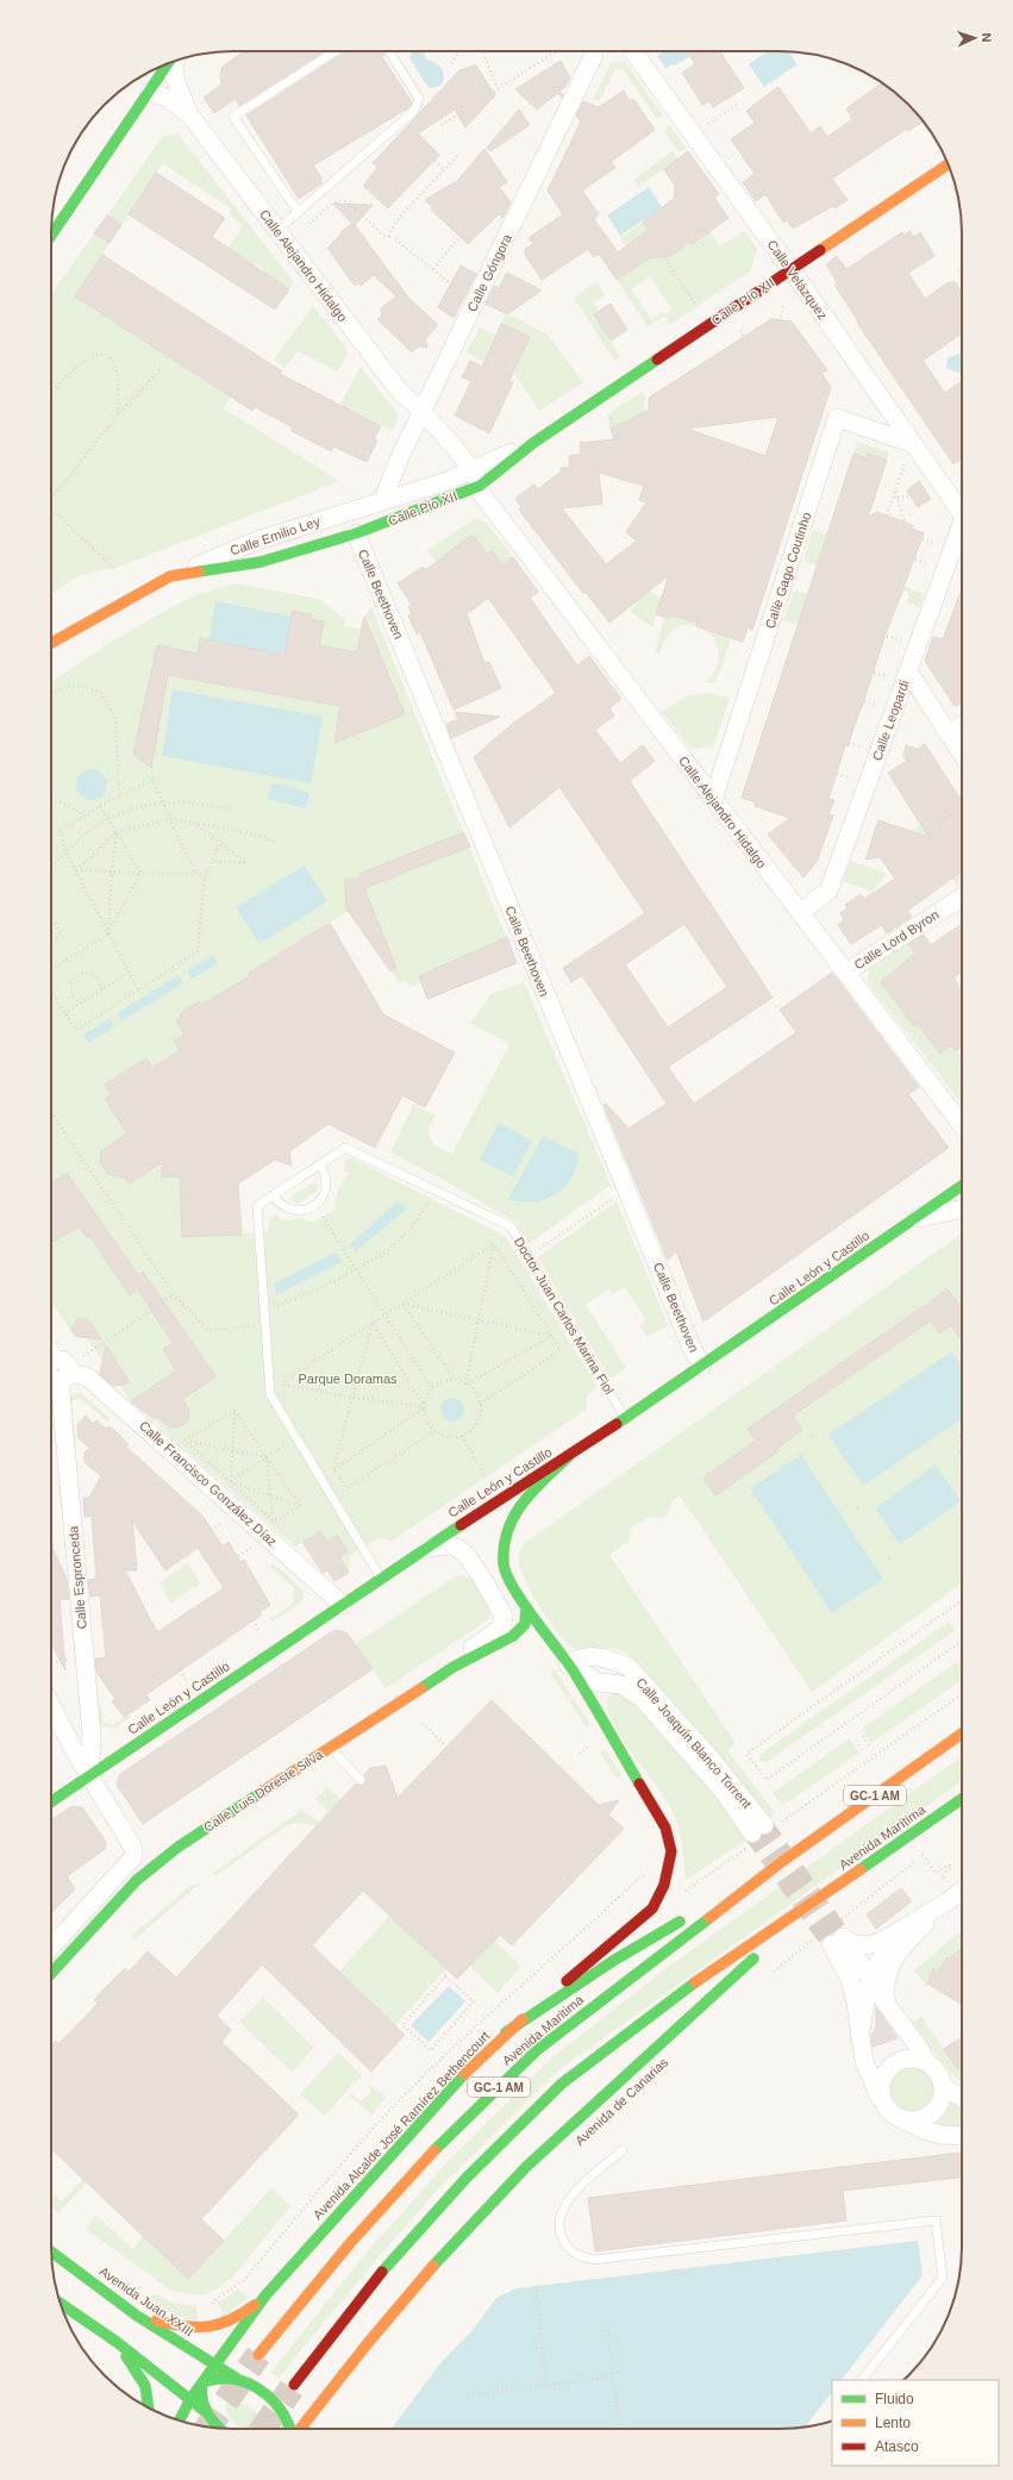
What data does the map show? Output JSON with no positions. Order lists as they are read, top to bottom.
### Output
{
  "streets": {
    "main road": [
      "Calle Pío XII",
      "Calle Emilio Ley",
      "Calle León y Castillo",
      "Calle Joaquín Blanco Torrent",
      "Calle Luis Doreste Silva",
      "GC-1 AM",
      "Avenida Marítima",
      "Avenida Maritima",
      "Avenida Alcalde José Ramírez Bethencourt",
      "Avenida Juan XXIII"
    ],
    "street": [
      "Calle Alejandro Hidalgo",
      "Calle Góngora",
      "Calle Velázquez",
      "Calle Gago Coutinho",
      "Calle Beethoven",
      "Calle Leopardi",
      "Calle Lord Byron",
      "Calle Francisco González Díaz",
      "Calle Espronceda"
    ],
    "lane": ["Doctor Juan Carlos Marina Fiol"]
  },
  "crossings": [
    ["Calle Alejandro Hidalgo", "Calle Góngora"],
    ["Calle Alejandro Hidalgo", "Calle Pío XII"],
    ["Calle Alejandro Hidalgo", "Calle Gago Coutinho"],
    ["Calle Alejandro Hidalgo", "Calle Leopardi"],
    ["Calle Alejandro Hidalgo", "Calle Lord Byron"],
    ["Calle Góngora", "Calle Pío XII"],
    ["Calle Góngora", "Calle Emilio Ley"],
    ["Calle Velázquez", "Calle Pío XII"],
    ["Calle Velázquez", "Calle Gago Coutinho"],
    ["Calle Pío XII", "Calle Emilio Ley"],
    ["Calle Pío XII", "Calle Beethoven"],
    ["Calle Emilio Ley", "Calle Beethoven"],
    ["Calle Beethoven", "Calle León y Castillo"],
    ["Calle León y Castillo", "Doctor Juan Carlos Marina Fiol"],
    ["Calle León y Castillo", "Calle Francisco González Díaz"],
    ["Calle León y Castillo", "Calle Espronceda"],
    ["Calle León y Castillo", "Calle Joaquín Blanco Torrent"],
    ["Calle Francisco González Díaz", "Calle Espronceda"],
    ["Calle Joaquín Blanco Torrent", "Calle Luis Doreste Silva"],
    ["Calle Joaquín Blanco Torrent", "Avenida Alcalde José Ramírez Bethencourt"],
    ["GC-1 AM", "Avenida Marítima"],
    ["GC-1 AM", "Avenida Maritima"],
    ["Avenida Alcalde José Ramírez Bethencourt", "Avenida Juan XXIII"]
  ],
  "parks": ["Parque Doramas"],
  "legend": ["Fluido", "Lento", "Atasco"],
  "north": "right"
}
